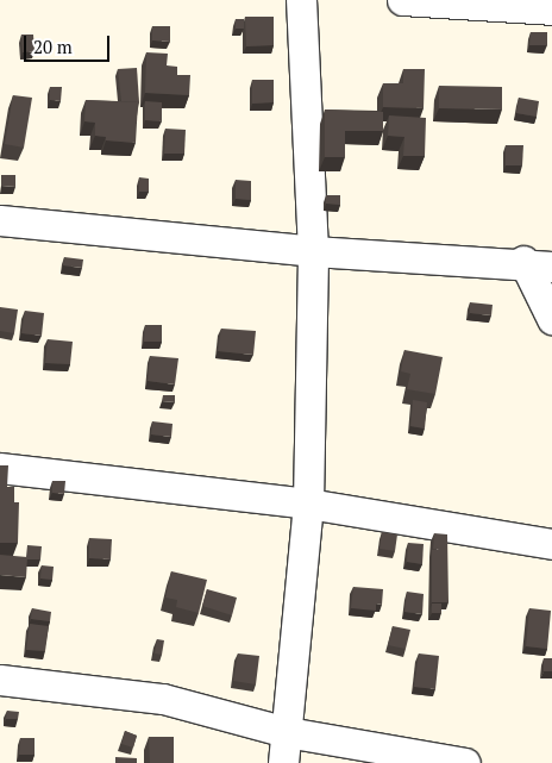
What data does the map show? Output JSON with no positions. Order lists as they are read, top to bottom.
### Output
{
  "scale_bar": "20 m"
}
